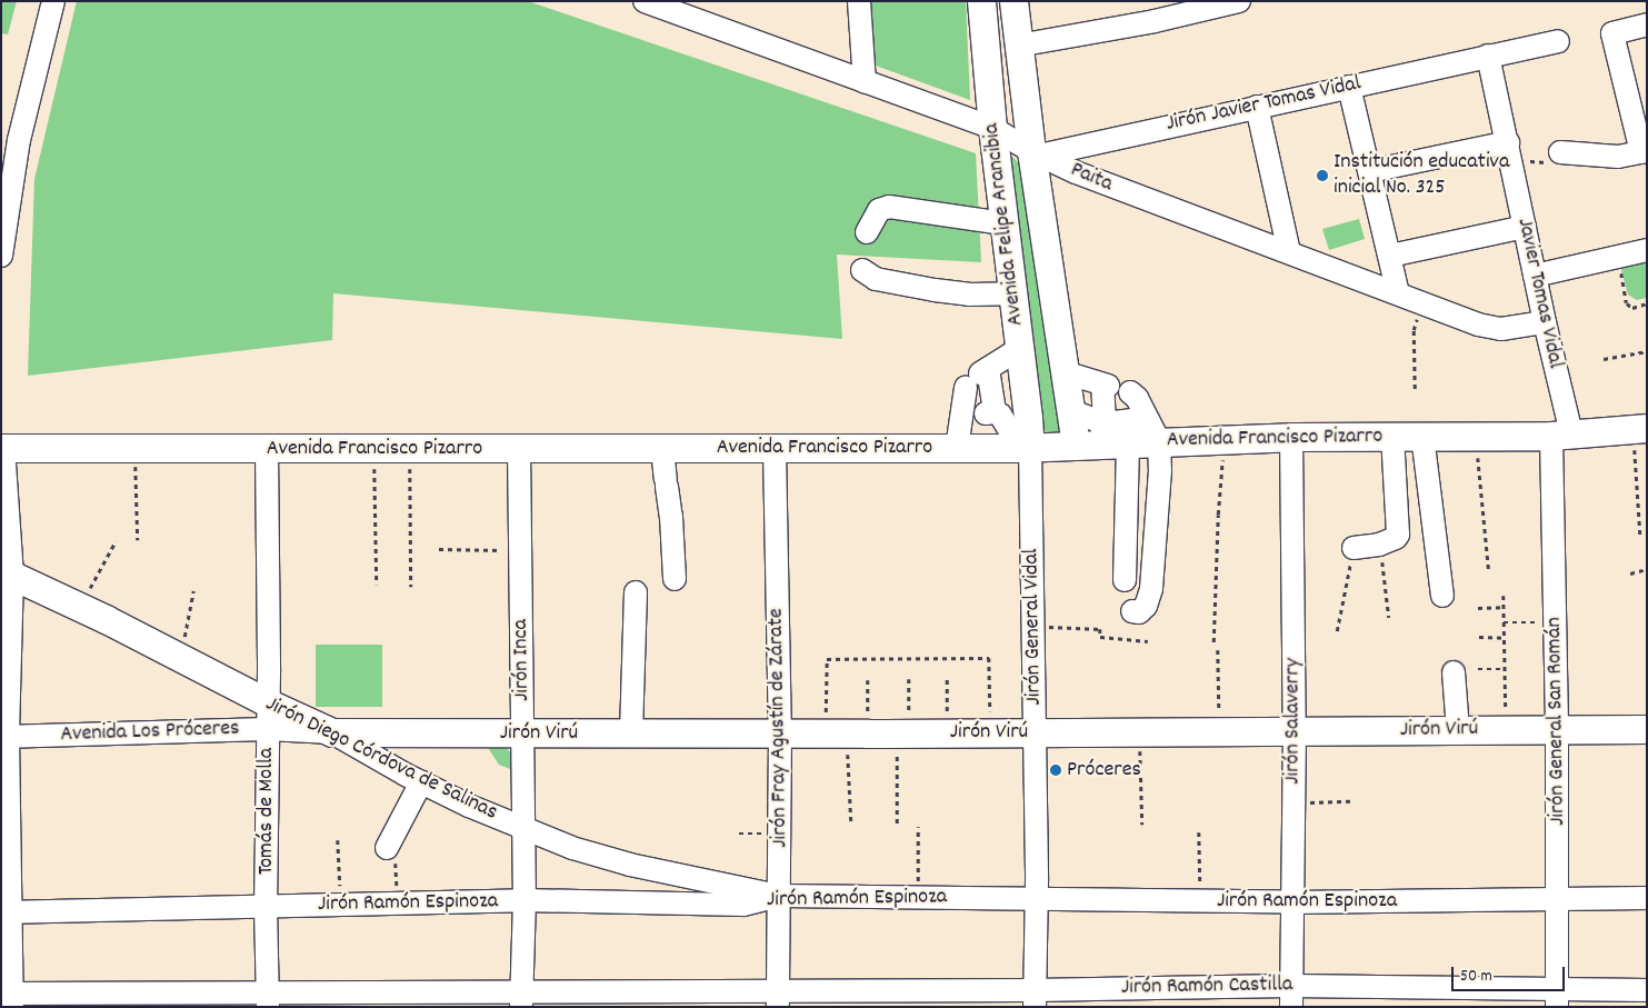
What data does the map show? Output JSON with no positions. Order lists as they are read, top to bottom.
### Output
{
  "streets": {
    "main road": [
      "Avenida Felipe Arancibia",
      "Avenida Francisco Pizarro",
      "Jirón Virú",
      "Jirón Diego Córdova de Salinas"
    ],
    "street": [
      "Jirón Javier Tomas Vidal",
      "Paita",
      "Javier Tomas Vidal",
      "Jirón General Vidal",
      "Jirón Inca",
      "Jirón Salaverry",
      "Jirón General San Román",
      "Jirón Fray Agustín de Zárate",
      "Avenida Los Próceres",
      "Tomás de Molla",
      "Jirón Ramón Espinoza",
      "Jirón Ramón Castilla"
    ]
  },
  "crossings": [
    ["Jirón Javier Tomas Vidal", "Paita"],
    ["Jirón Javier Tomas Vidal", "Avenida Felipe Arancibia"],
    ["Jirón Javier Tomas Vidal", "Javier Tomas Vidal"],
    ["Paita", "Avenida Felipe Arancibia"],
    ["Paita", "Javier Tomas Vidal"],
    ["Avenida Felipe Arancibia", "Avenida Francisco Pizarro"],
    ["Avenida Felipe Arancibia", "Jirón General Vidal"],
    ["Javier Tomas Vidal", "Avenida Francisco Pizarro"],
    ["Javier Tomas Vidal", "Jirón General San Román"],
    ["Avenida Francisco Pizarro", "Jirón General Vidal"],
    ["Avenida Francisco Pizarro", "Jirón Inca"],
    ["Avenida Francisco Pizarro", "Jirón Salaverry"],
    ["Avenida Francisco Pizarro", "Jirón General San Román"],
    ["Avenida Francisco Pizarro", "Jirón Fray Agustín de Zárate"],
    ["Avenida Francisco Pizarro", "Tomás de Molla"],
    ["Jirón General Vidal", "Jirón Virú"],
    ["Jirón General Vidal", "Jirón Ramón Espinoza"],
    ["Jirón General Vidal", "Jirón Ramón Castilla"],
    ["Jirón Inca", "Jirón Virú"],
    ["Jirón Inca", "Jirón Diego Córdova de Salinas"],
    ["Jirón Inca", "Jirón Ramón Espinoza"],
    ["Jirón Inca", "Jirón Ramón Castilla"],
    ["Jirón Salaverry", "Jirón Virú"],
    ["Jirón Salaverry", "Jirón Ramón Espinoza"],
    ["Jirón Salaverry", "Jirón Ramón Castilla"],
    ["Jirón General San Román", "Jirón Virú"],
    ["Jirón General San Román", "Jirón Ramón Espinoza"],
    ["Jirón General San Román", "Jirón Ramón Castilla"],
    ["Jirón Fray Agustín de Zárate", "Jirón Virú"],
    ["Jirón Fray Agustín de Zárate", "Jirón Diego Córdova de Salinas"],
    ["Jirón Fray Agustín de Zárate", "Jirón Ramón Espinoza"],
    ["Jirón Fray Agustín de Zárate", "Jirón Ramón Castilla"],
    ["Jirón Virú", "Jirón Diego Córdova de Salinas"],
    ["Avenida Los Próceres", "Jirón Diego Córdova de Salinas"],
    ["Avenida Los Próceres", "Tomás de Molla"],
    ["Jirón Diego Córdova de Salinas", "Tomás de Molla"],
    ["Jirón Diego Córdova de Salinas", "Jirón Ramón Espinoza"],
    ["Tomás de Molla", "Jirón Ramón Espinoza"],
    ["Tomás de Molla", "Jirón Ramón Castilla"]
  ],
  "places": ["Institución educativa inicial No. 325", "Próceres"],
  "scale_bar": "50 m"
}
